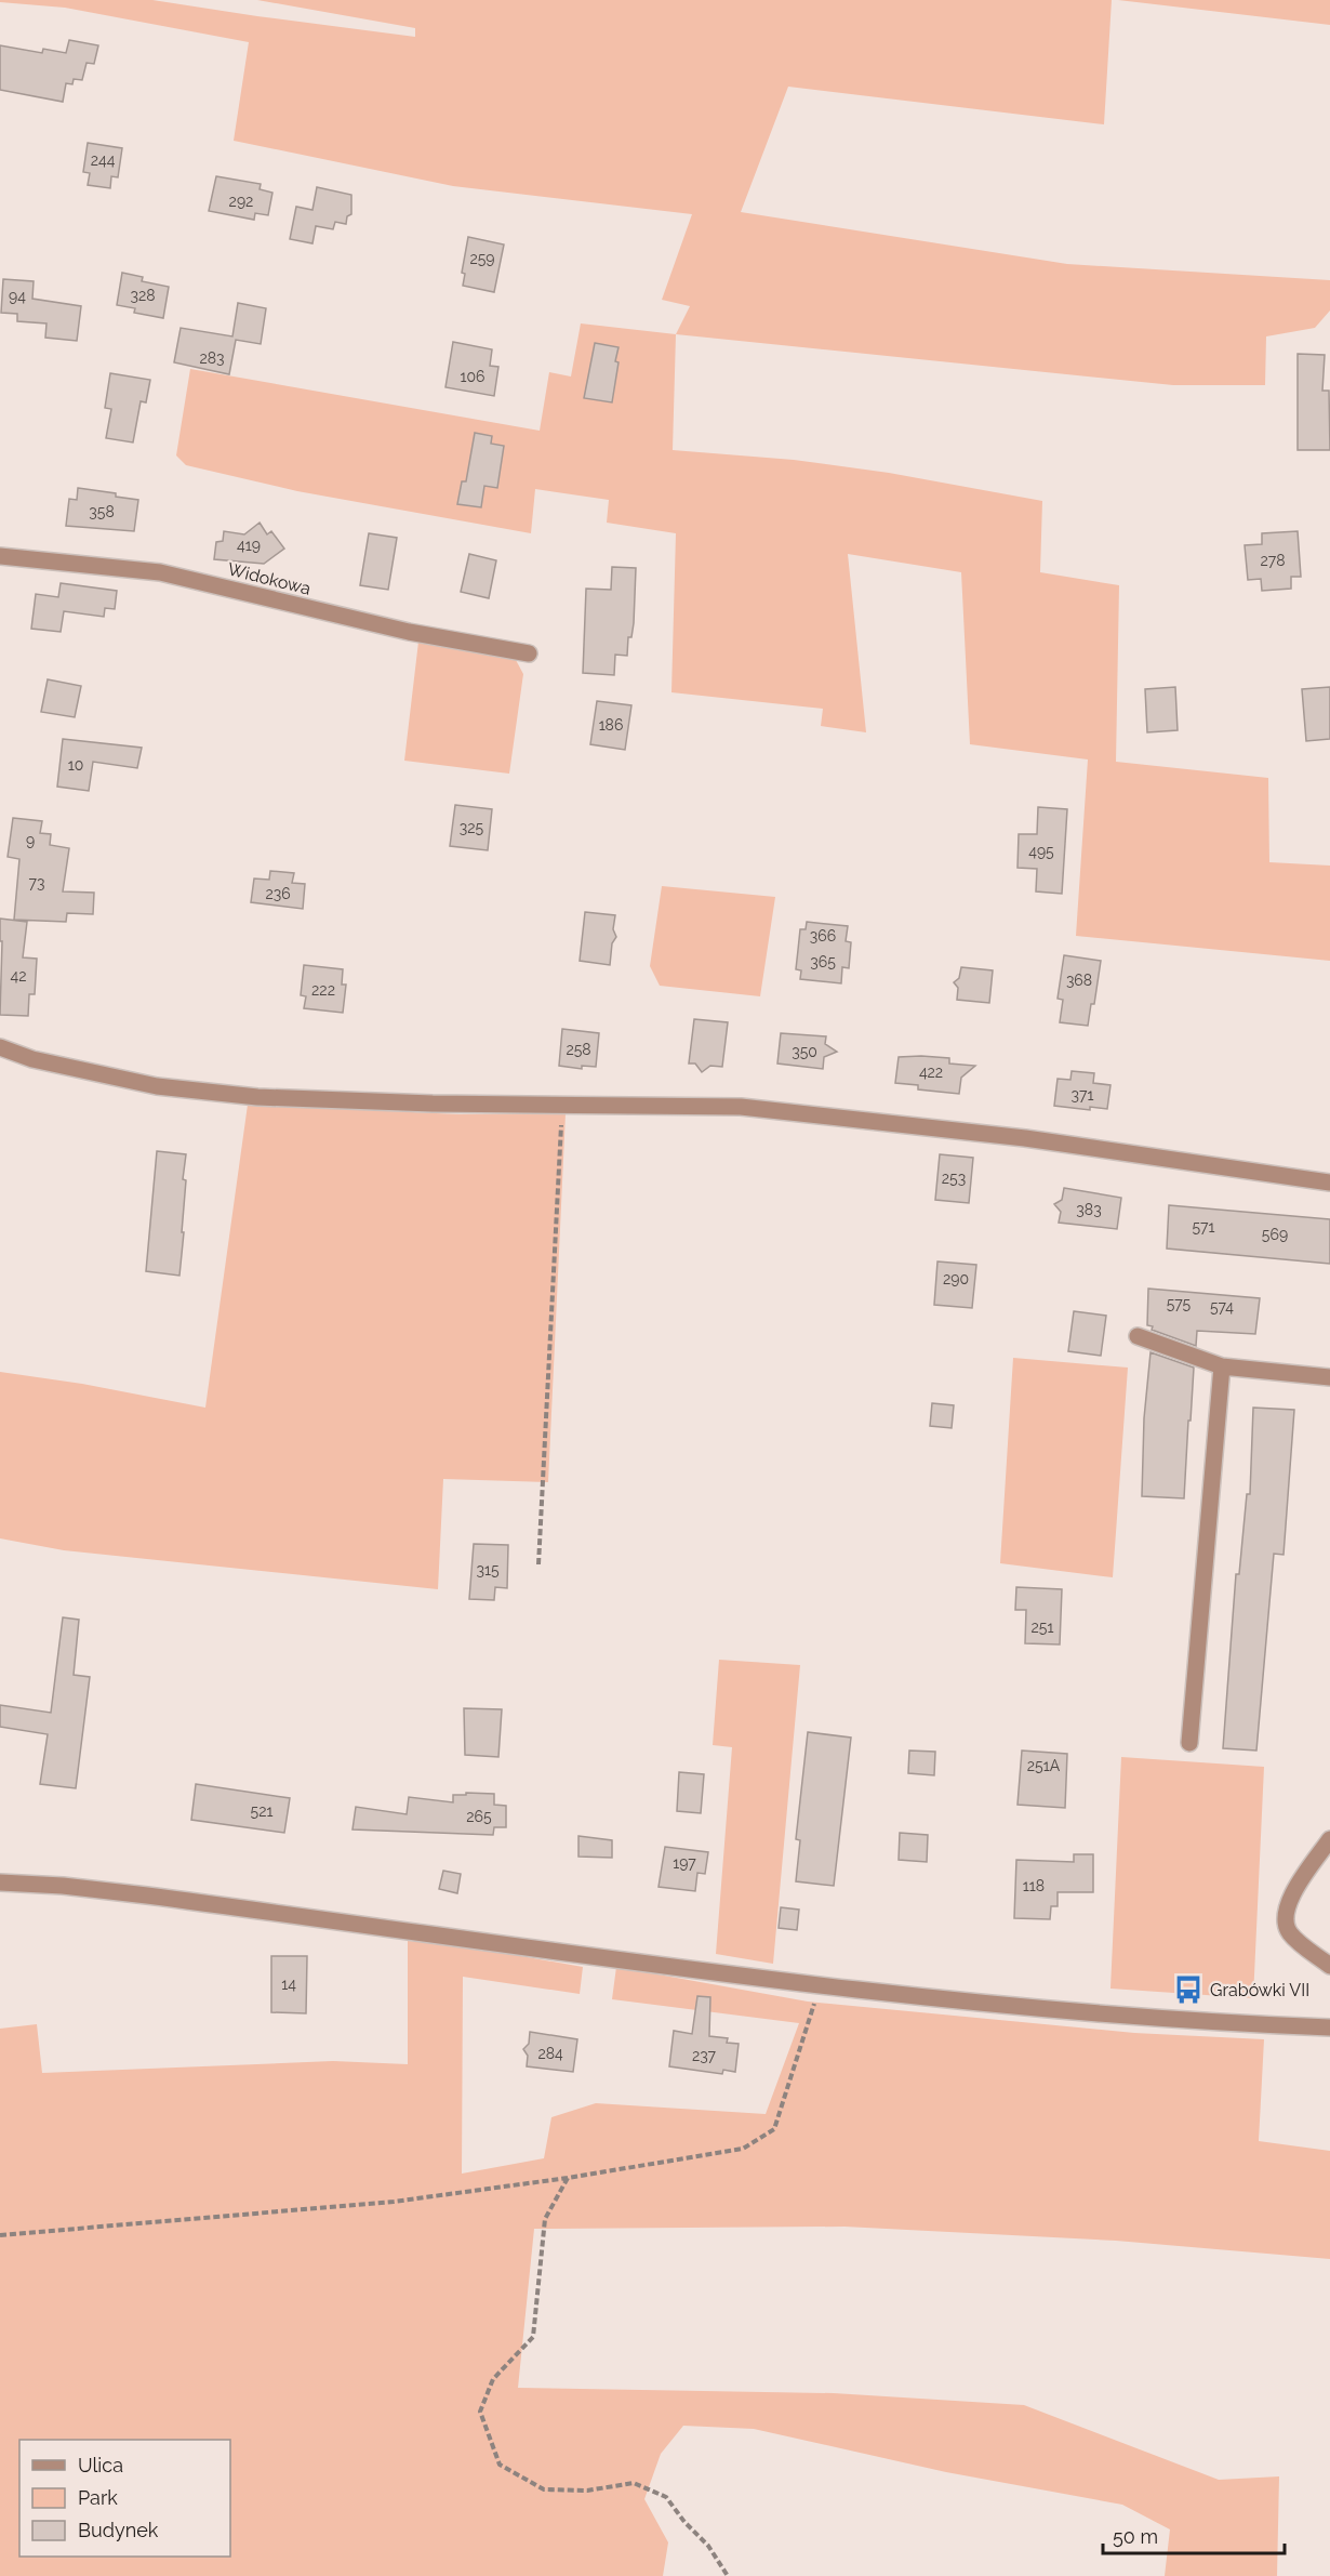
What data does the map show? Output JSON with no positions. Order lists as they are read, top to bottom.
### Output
{
  "streets": {
    "street": ["Widokowa"]
  },
  "places": {
    "bus stop": ["Grabówki VII"]
  },
  "house_numbers": [
    "244",
    "292",
    "259",
    "328",
    "94",
    "283",
    "106",
    "358",
    "419",
    "278",
    "186",
    "10",
    "325",
    "9",
    "495",
    "73",
    "236",
    "366",
    "365",
    "42",
    "368",
    "222",
    "258",
    "350",
    "422",
    "371",
    "253",
    "383",
    "571",
    "569",
    "290",
    "575",
    "574",
    "315",
    "251",
    "251A",
    "521",
    "265",
    "197",
    "118",
    "14",
    "284",
    "237"
  ],
  "legend": ["Ulica", "Park", "Budynek"],
  "scale_bar": "50 m"
}
